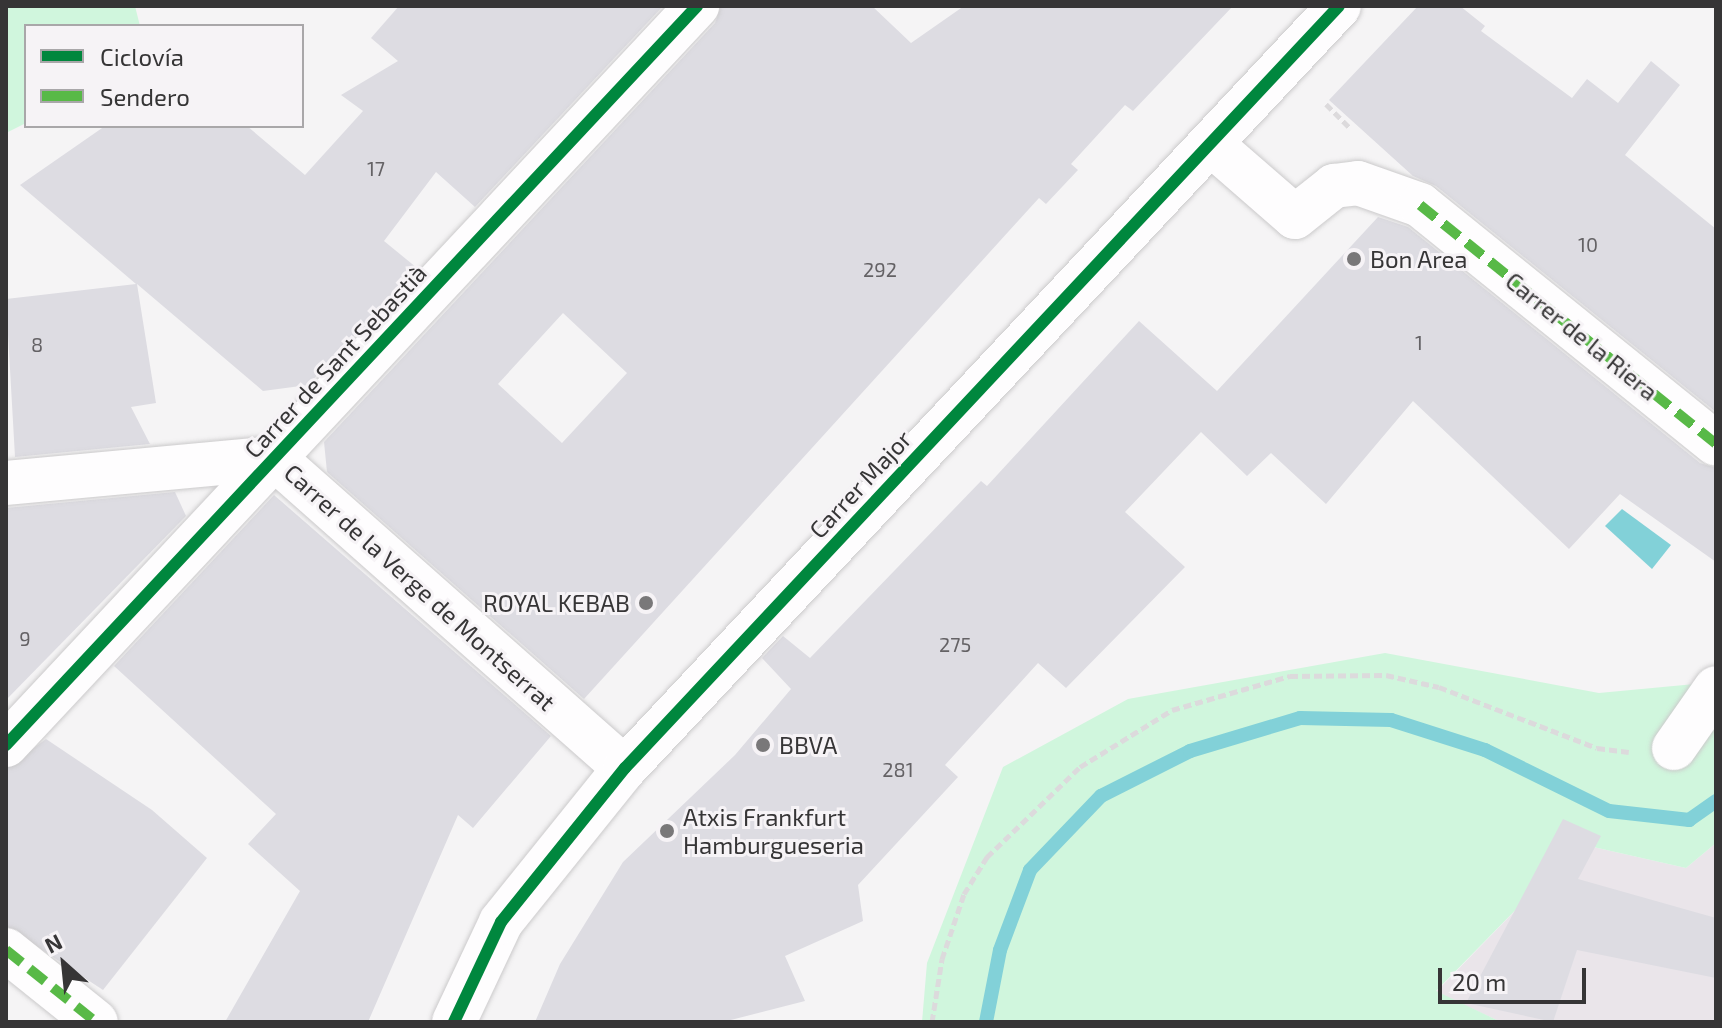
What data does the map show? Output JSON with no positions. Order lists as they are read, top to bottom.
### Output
{
  "streets": {
    "street": [
      "Carrer de la Riera",
      "Carrer de Sant Sebastià",
      "Carrer Major",
      "Carrer de la Verge de Montserrat"
    ]
  },
  "crossings": [
    ["Carrer de la Riera", "Carrer Major"],
    ["Carrer de Sant Sebastià", "Carrer de la Verge de Montserrat"],
    ["Carrer Major", "Carrer de la Verge de Montserrat"]
  ],
  "places": [
    "Bon Area",
    "ROYAL KEBAB",
    "BBVA",
    "Atxis Frankfurt Hamburgueseria"
  ],
  "house_numbers": [
    "17",
    "10",
    "292",
    "1",
    "8",
    "9",
    "275",
    "281"
  ],
  "legend": ["Ciclovía", "Sendero"],
  "scale_bar": "20 m",
  "north": "top left"
}
